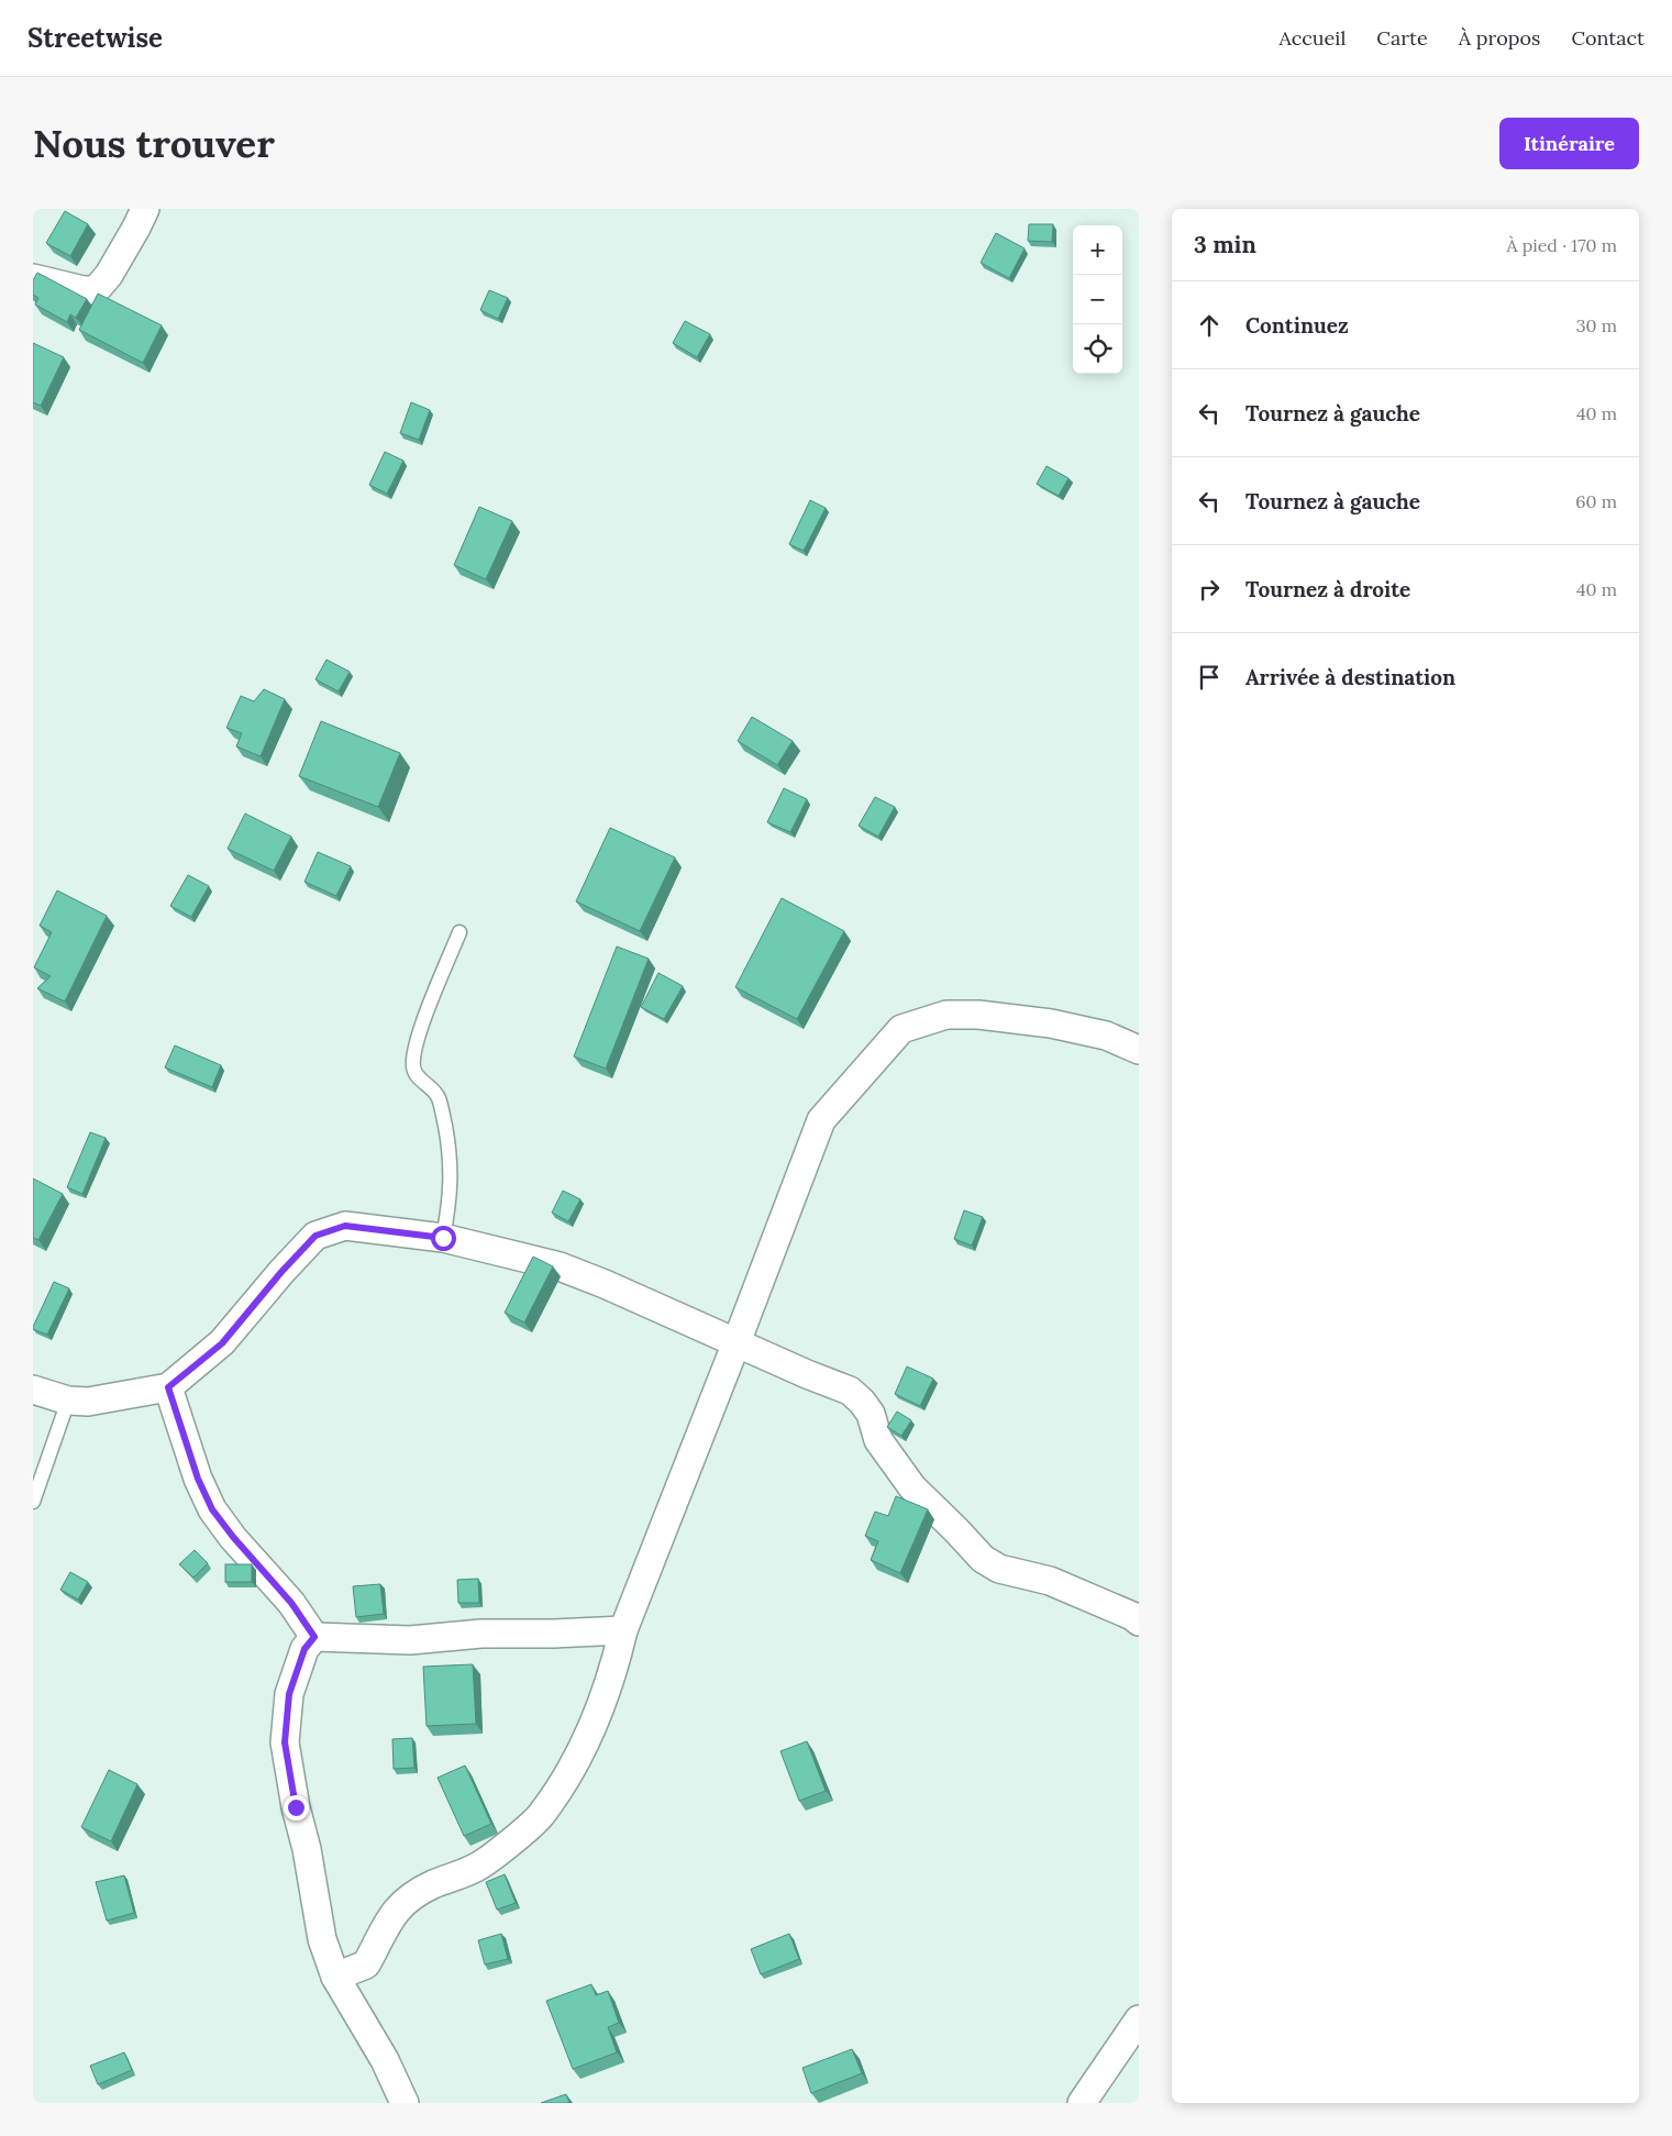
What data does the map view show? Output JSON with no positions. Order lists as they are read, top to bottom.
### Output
{
  "page": {
    "header": "Streetwise",
    "nav": [
      "Accueil",
      "Carte",
      "À propos",
      "Contact"
    ],
    "buttons": "Itinéraire",
    "title": "Nous trouver",
    "heading": ["3 min", "À pied · 170 m"],
    "map_buttons": ["+", "−"],
    "list": [
      ["Continuez", "30 m"],
      ["Tournez à gauche", "40 m"],
      ["Tournez à gauche", "60 m"],
      ["Tournez à droite", "40 m"],
      "Arrivée à destination"
    ]
  }
}
